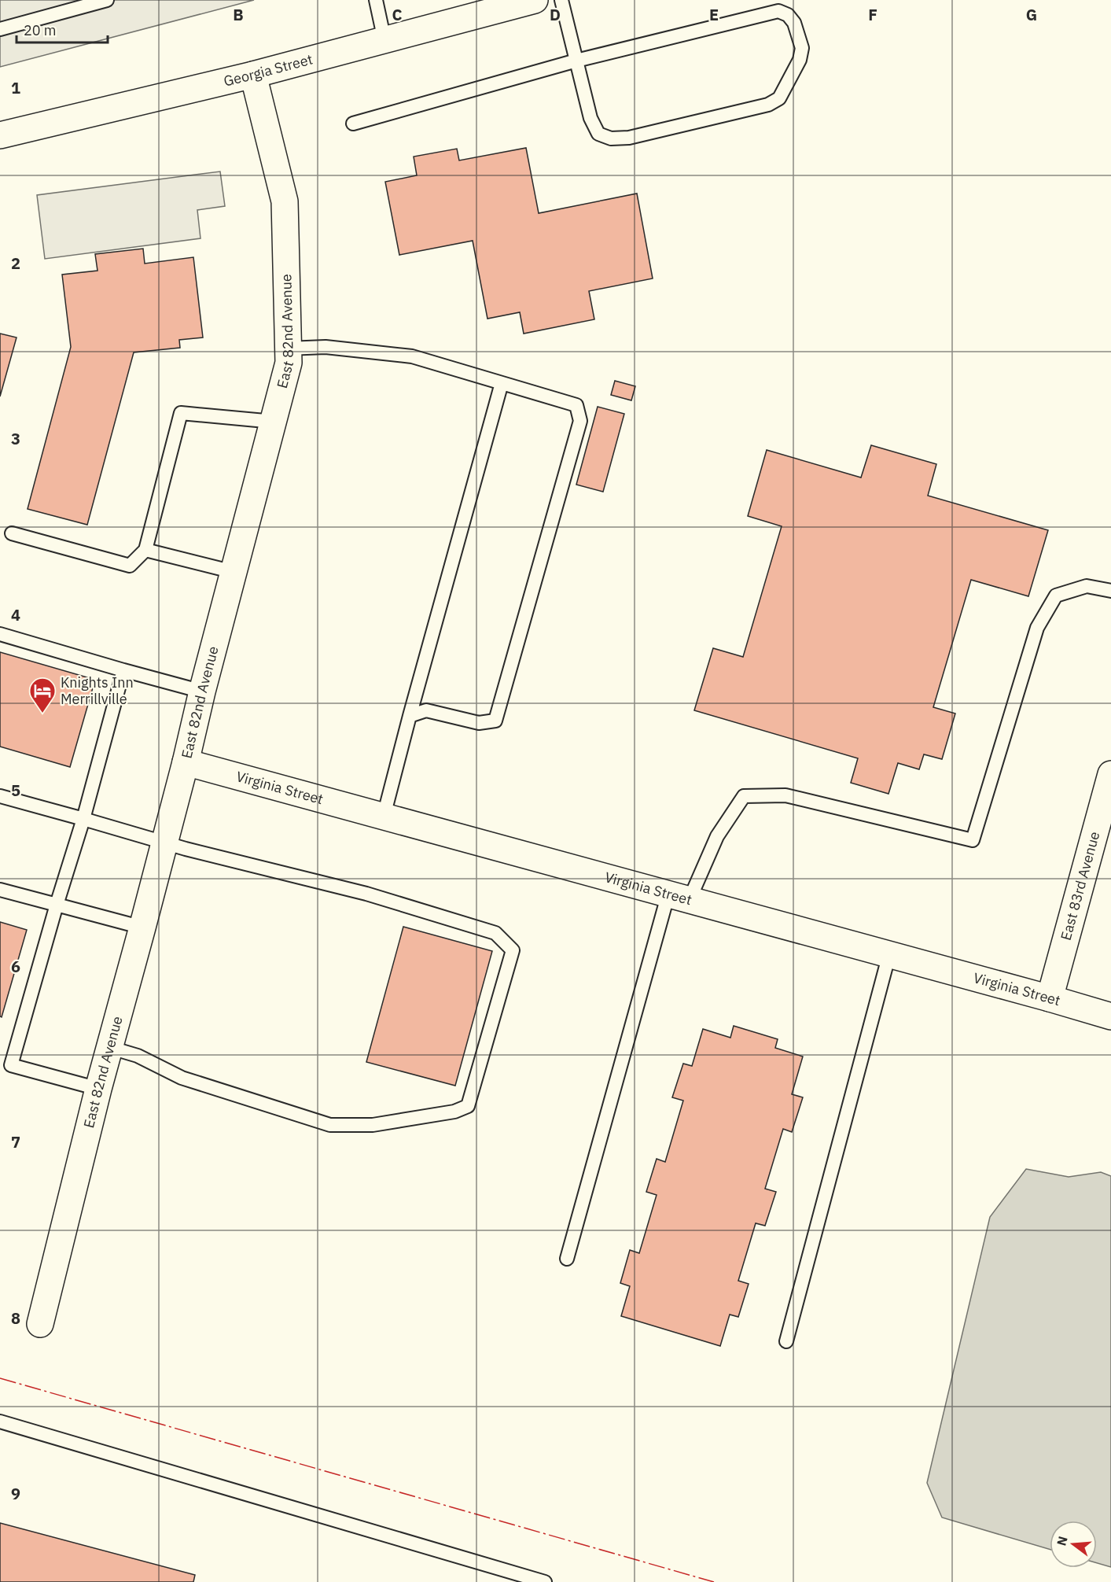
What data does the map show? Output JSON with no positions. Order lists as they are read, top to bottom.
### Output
{
  "streets": {
    "street": [
      "Georgia Street",
      "East 82nd Avenue",
      "Virginia Street",
      "East 83rd Avenue"
    ]
  },
  "crossings": [
    ["Georgia Street", "East 82nd Avenue"],
    ["East 82nd Avenue", "Virginia Street"],
    ["Virginia Street", "East 83rd Avenue"]
  ],
  "places": {
    "hotel": ["Knights Inn Merrillville"]
  },
  "scale_bar": "20 m",
  "north": "left",
  "grid": {
    "columns": [
      "B",
      "C",
      "D",
      "E",
      "F",
      "G"
    ],
    "rows": [
      "1",
      "2",
      "3",
      "4",
      "5",
      "6",
      "7",
      "8",
      "9"
    ]
  }
}
